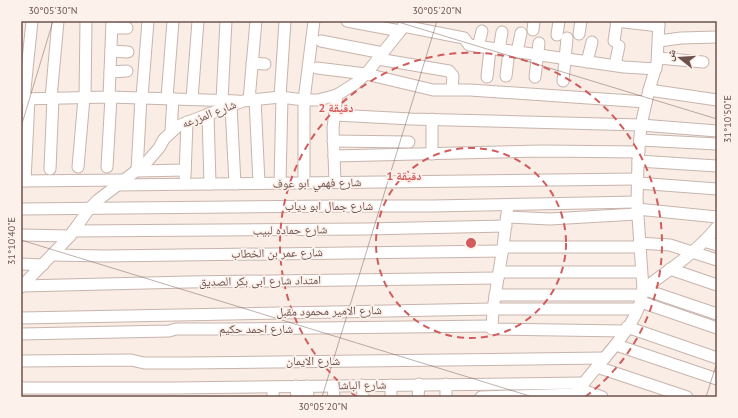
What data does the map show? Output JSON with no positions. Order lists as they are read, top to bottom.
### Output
{
  "streets": {
    "street": [
      "شارع المزرعه",
      "شارع فهمي ابو عوف",
      "شارع جمال ابو دياب",
      "شارع حماده لبيب",
      "شارع عمر بن الخطاب",
      "امتداد شارع ابى بكر الصديق",
      "شارع الامير محمود مقبل",
      "شارع احمد حكيم",
      "شارع الايمان",
      "شارع الباشا"
    ]
  },
  "crossings": [
    ["شارع المزرعه", "شارع فهمي ابو عوف"],
    ["شارع المزرعه", "شارع جمال ابو دياب"],
    ["شارع المزرعه", "شارع حماده لبيب"],
    ["شارع المزرعه", "شارع عمر بن الخطاب"],
    ["شارع المزرعه", "امتداد شارع ابى بكر الصديق"],
    ["شارع جمال ابو دياب", "شارع حماده لبيب"]
  ],
  "north": "left",
  "coordinates": [
    "30°05'30\"N",
    "30°05'20\"N",
    "31°10'50\"E",
    "31°10'40\"E"
  ],
  "rings": ["2 دقيقة", "1 دقيقة"]
}
